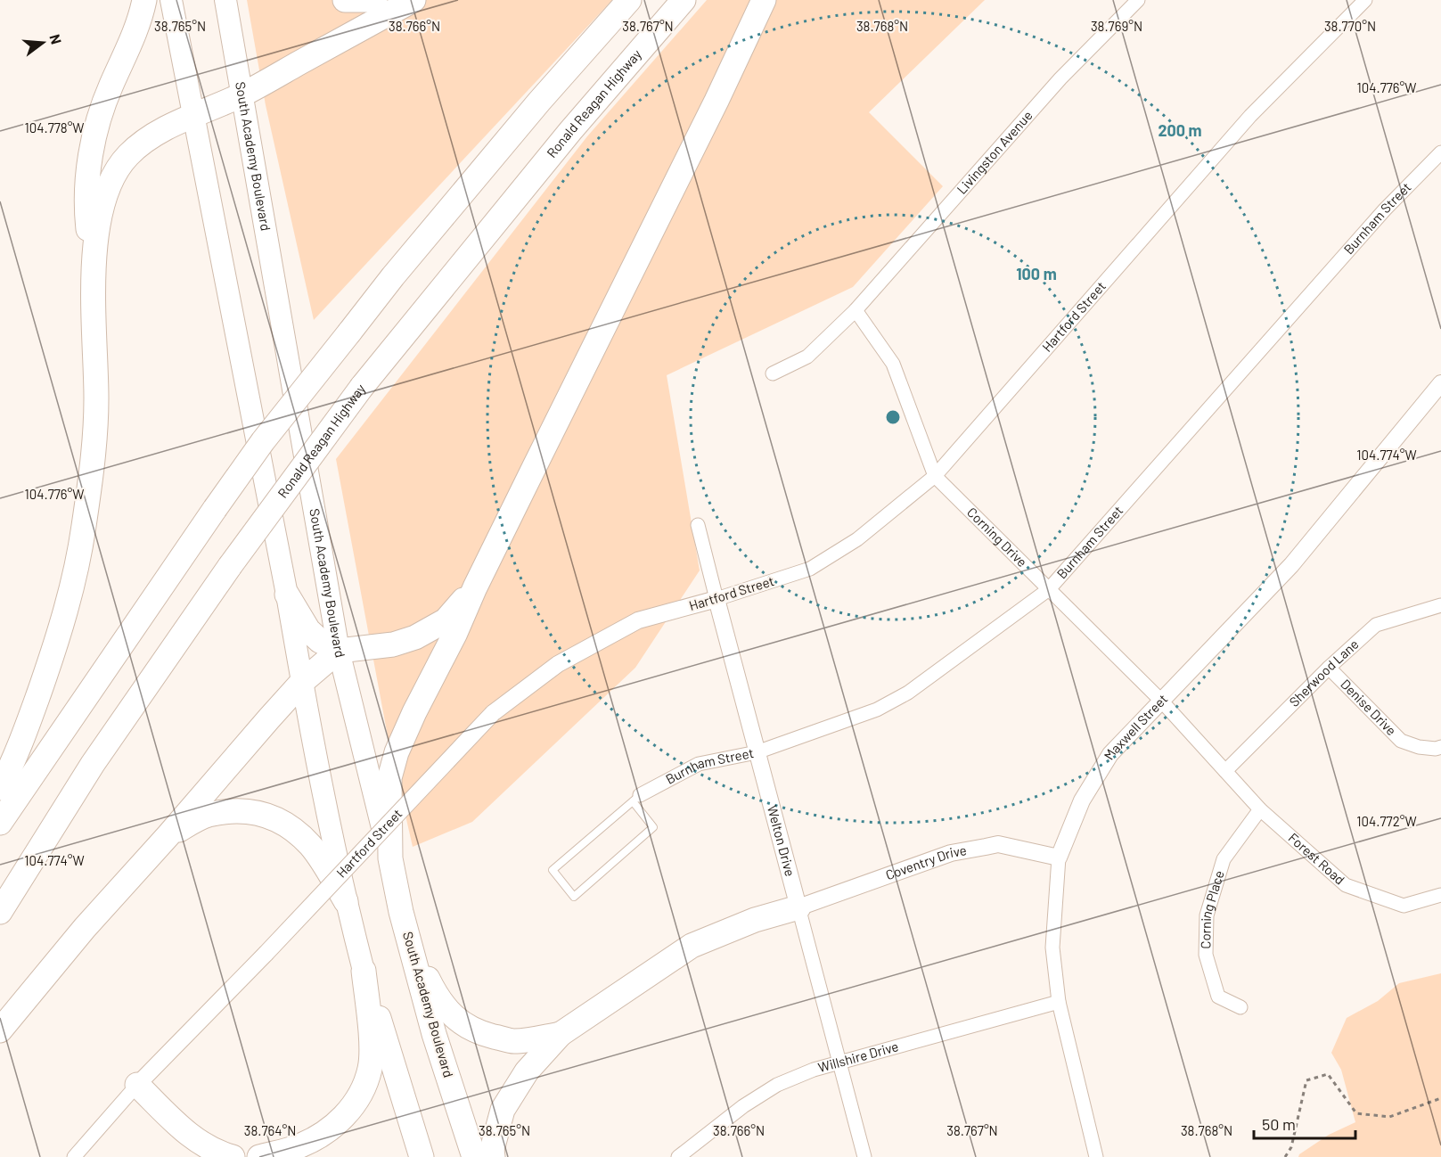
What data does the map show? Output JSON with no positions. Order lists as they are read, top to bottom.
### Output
{
  "streets": {
    "highway": ["Ronald Reagan Highway", "South Academy Boulevard"],
    "street": [
      "Livingston Avenue",
      "Burnham Street",
      "Hartford Street",
      "Corning Drive",
      "Sherwood Lane",
      "Denise Drive",
      "Maxwell Street",
      "Welton Drive",
      "Forest Road",
      "Coventry Drive",
      "Corning Place",
      "Willshire Drive"
    ]
  },
  "crossings": [
    ["Livingston Avenue", "Corning Drive"],
    ["Burnham Street", "Corning Drive"],
    ["Burnham Street", "Welton Drive"],
    ["Hartford Street", "Corning Drive"],
    ["Hartford Street", "Welton Drive"],
    ["Corning Drive", "Sherwood Lane"],
    ["Corning Drive", "Maxwell Street"],
    ["Corning Drive", "Forest Road"],
    ["Corning Drive", "Corning Place"],
    ["Sherwood Lane", "Denise Drive"],
    ["Maxwell Street", "Coventry Drive"],
    ["Maxwell Street", "Willshire Drive"],
    ["Welton Drive", "Coventry Drive"],
    ["Welton Drive", "Willshire Drive"],
    ["Forest Road", "Corning Place"]
  ],
  "scale_bar": "50 m",
  "north": "right",
  "coordinates": [
    "38.765°N",
    "38.766°N",
    "38.767°N",
    "38.768°N",
    "38.769°N",
    "38.770°N",
    "104.776°W",
    "104.778°W",
    "104.774°W",
    "104.772°W",
    "38.764°N"
  ],
  "rings": ["200 m", "100 m"]
}
